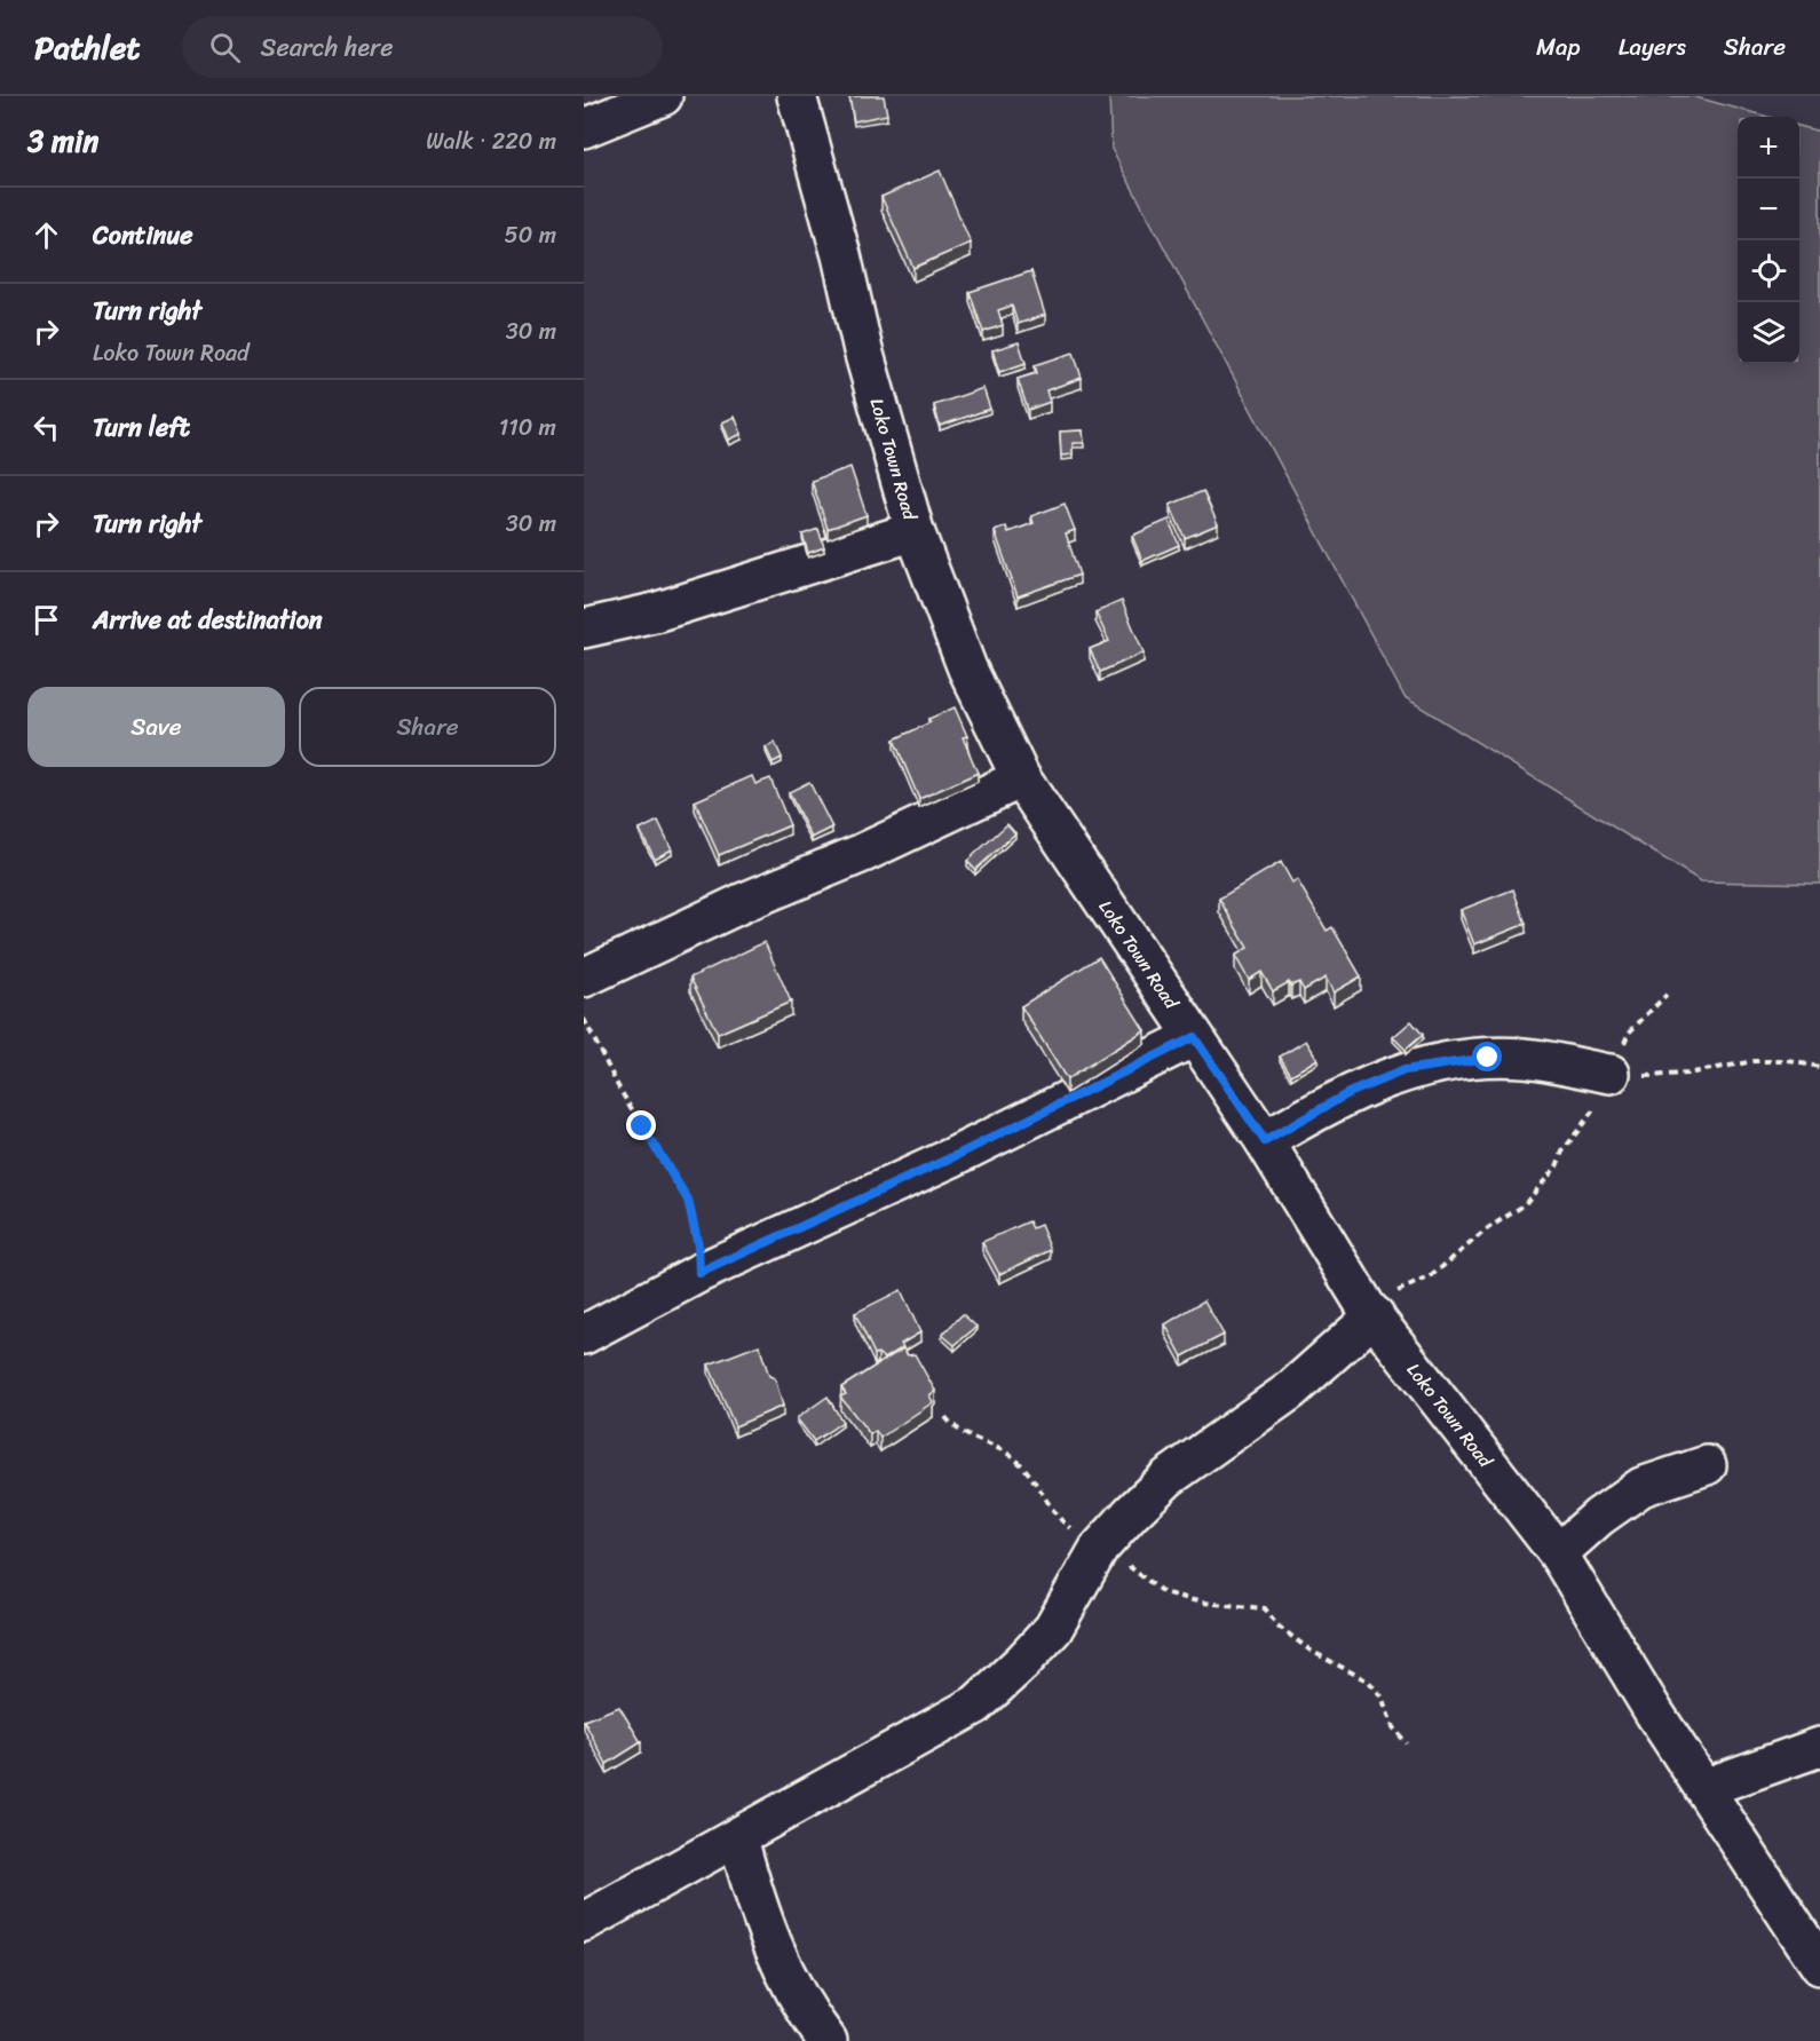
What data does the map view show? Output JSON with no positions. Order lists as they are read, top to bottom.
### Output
{
  "streets": {
    "street": ["Loko Town Road"]
  },
  "page": {
    "header": "Pathlet",
    "search": "Search here",
    "nav": ["Map", "Layers", "Share"],
    "heading": ["3 min", "Walk · 220 m"],
    "map_buttons": ["+", "−"],
    "list": [
      ["Continue", "50 m"],
      ["Turn right", "Loko Town Road", "30 m"],
      ["Turn left", "110 m"],
      ["Turn right", "30 m"],
      "Arrive at destination"
    ],
    "buttons": ["Save", "Share"]
  }
}
